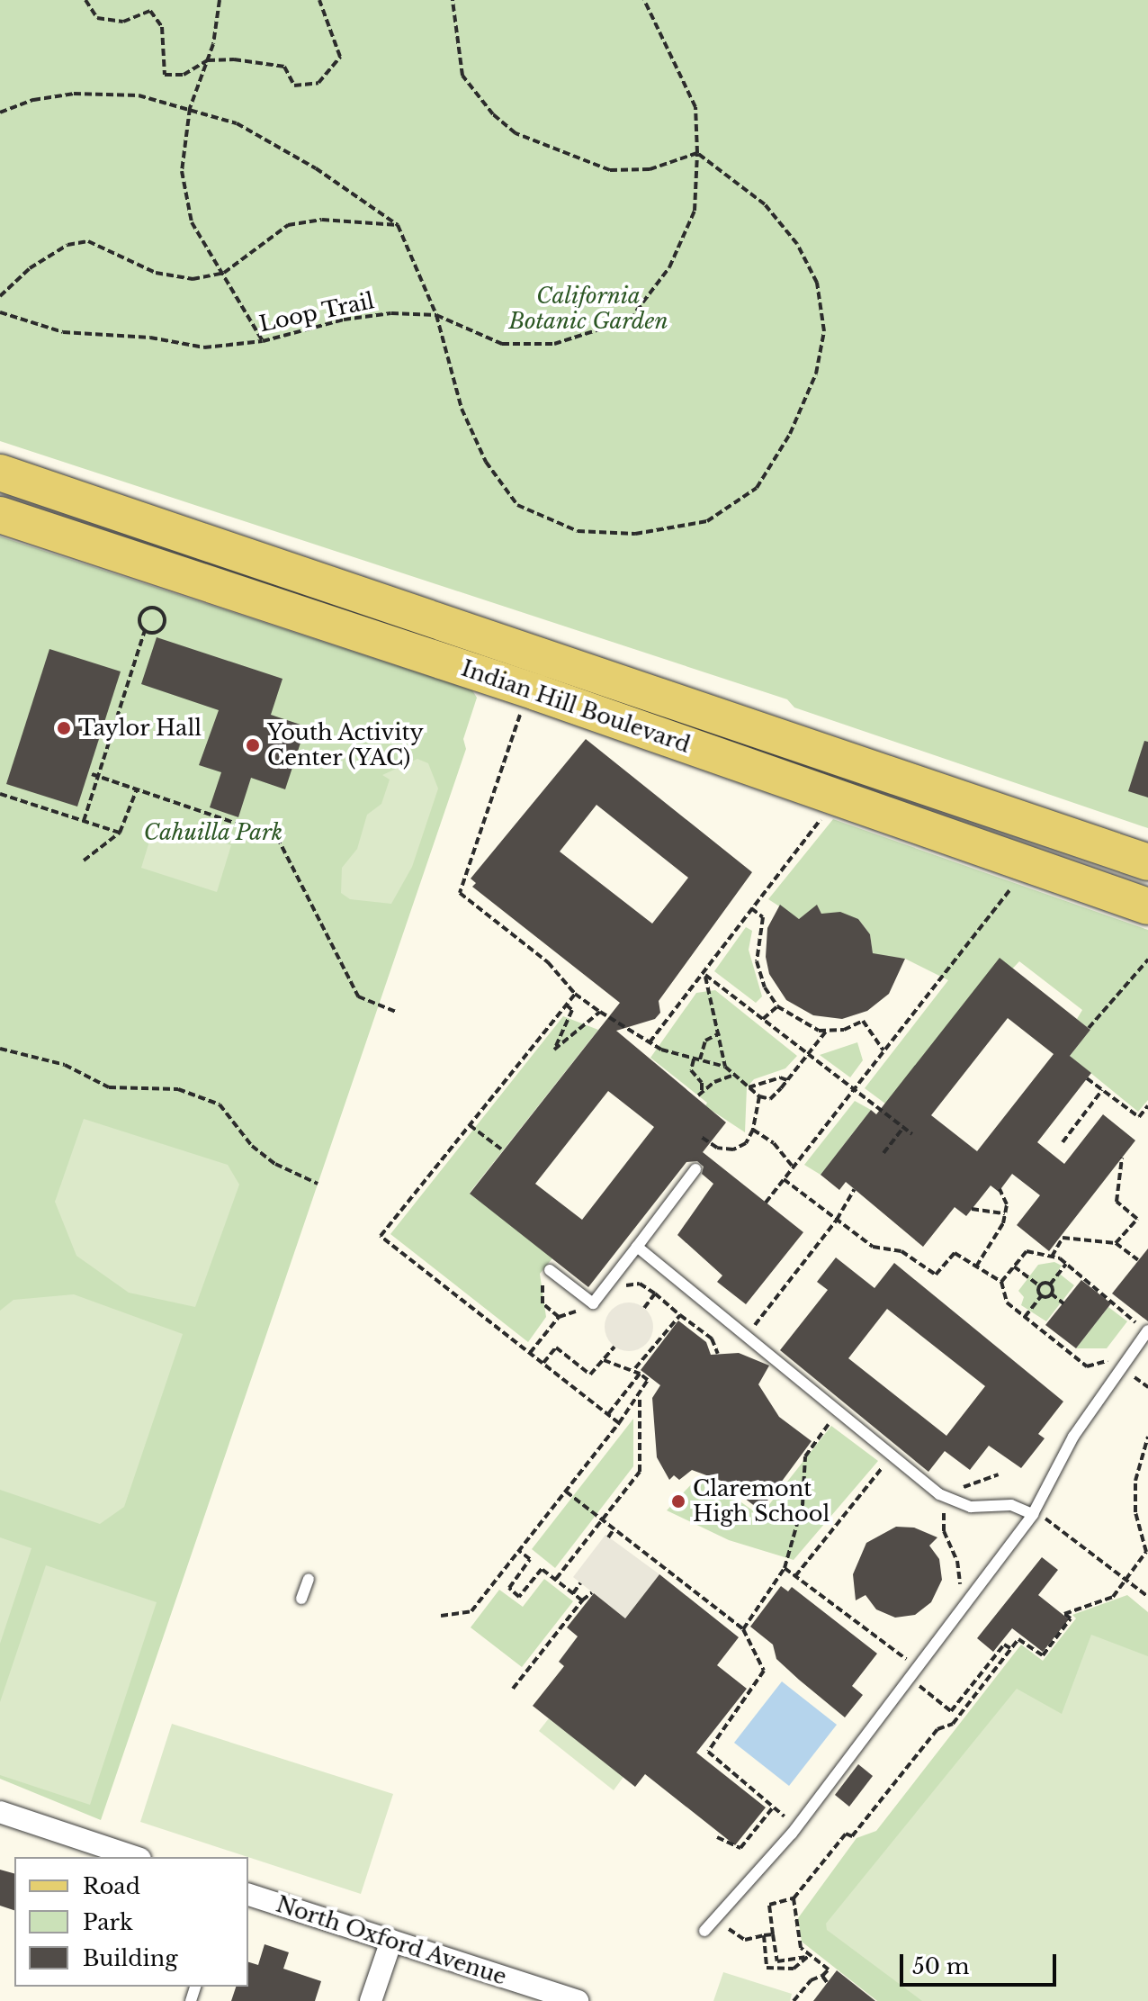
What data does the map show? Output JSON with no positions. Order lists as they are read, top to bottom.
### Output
{
  "streets": {
    "main road": ["Indian Hill Boulevard"],
    "street": ["North Oxford Avenue"],
    "path": ["Loop Trail"]
  },
  "parks": ["California Botanic Garden", "Cahuilla Park"],
  "places": ["Taylor Hall", "Youth Activity Center (YAC)", "Claremont High School"],
  "legend": ["Road", "Park", "Building"],
  "scale_bar": "50 m"
}
